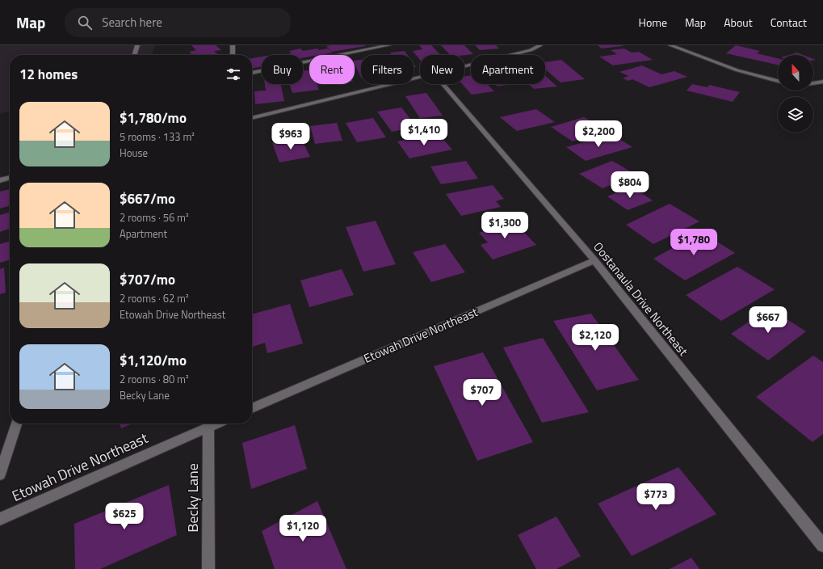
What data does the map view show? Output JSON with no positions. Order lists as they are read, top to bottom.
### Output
{
  "streets": {
    "street": ["Oostanaula Drive Northeast", "Etowah Drive Northeast", "Becky Lane"]
  },
  "crossings": [
    ["Oostanaula Drive Northeast", "Etowah Drive Northeast"],
    ["Etowah Drive Northeast", "Becky Lane"]
  ],
  "north": "top",
  "page": {
    "header": "Map",
    "search": "Search here",
    "nav": [
      "Home",
      "Map",
      "About",
      "Contact"
    ],
    "chip": [
      "Buy",
      "Rent",
      "Filters",
      "New",
      "Apartment"
    ],
    "heading": "12 homes",
    "list": [
      {
        "name": "$1,780/mo",
        "note": "5 rooms · 133 m² · House"
      },
      {
        "name": "$667/mo",
        "note": "2 rooms · 56 m² · Apartment"
      },
      {
        "name": "$707/mo",
        "note": "2 rooms · 62 m² · Etowah Drive Northeast"
      },
      {
        "name": "$1,120/mo",
        "note": "2 rooms · 80 m² · Becky Lane"
      }
    ],
    "price": [
      "$1,410",
      "$2,200",
      "$963",
      "$804",
      "$1,300",
      "$1,780",
      "$667",
      "$2,120",
      "$707",
      "$773",
      "$625",
      "$1,120"
    ]
  }
}
